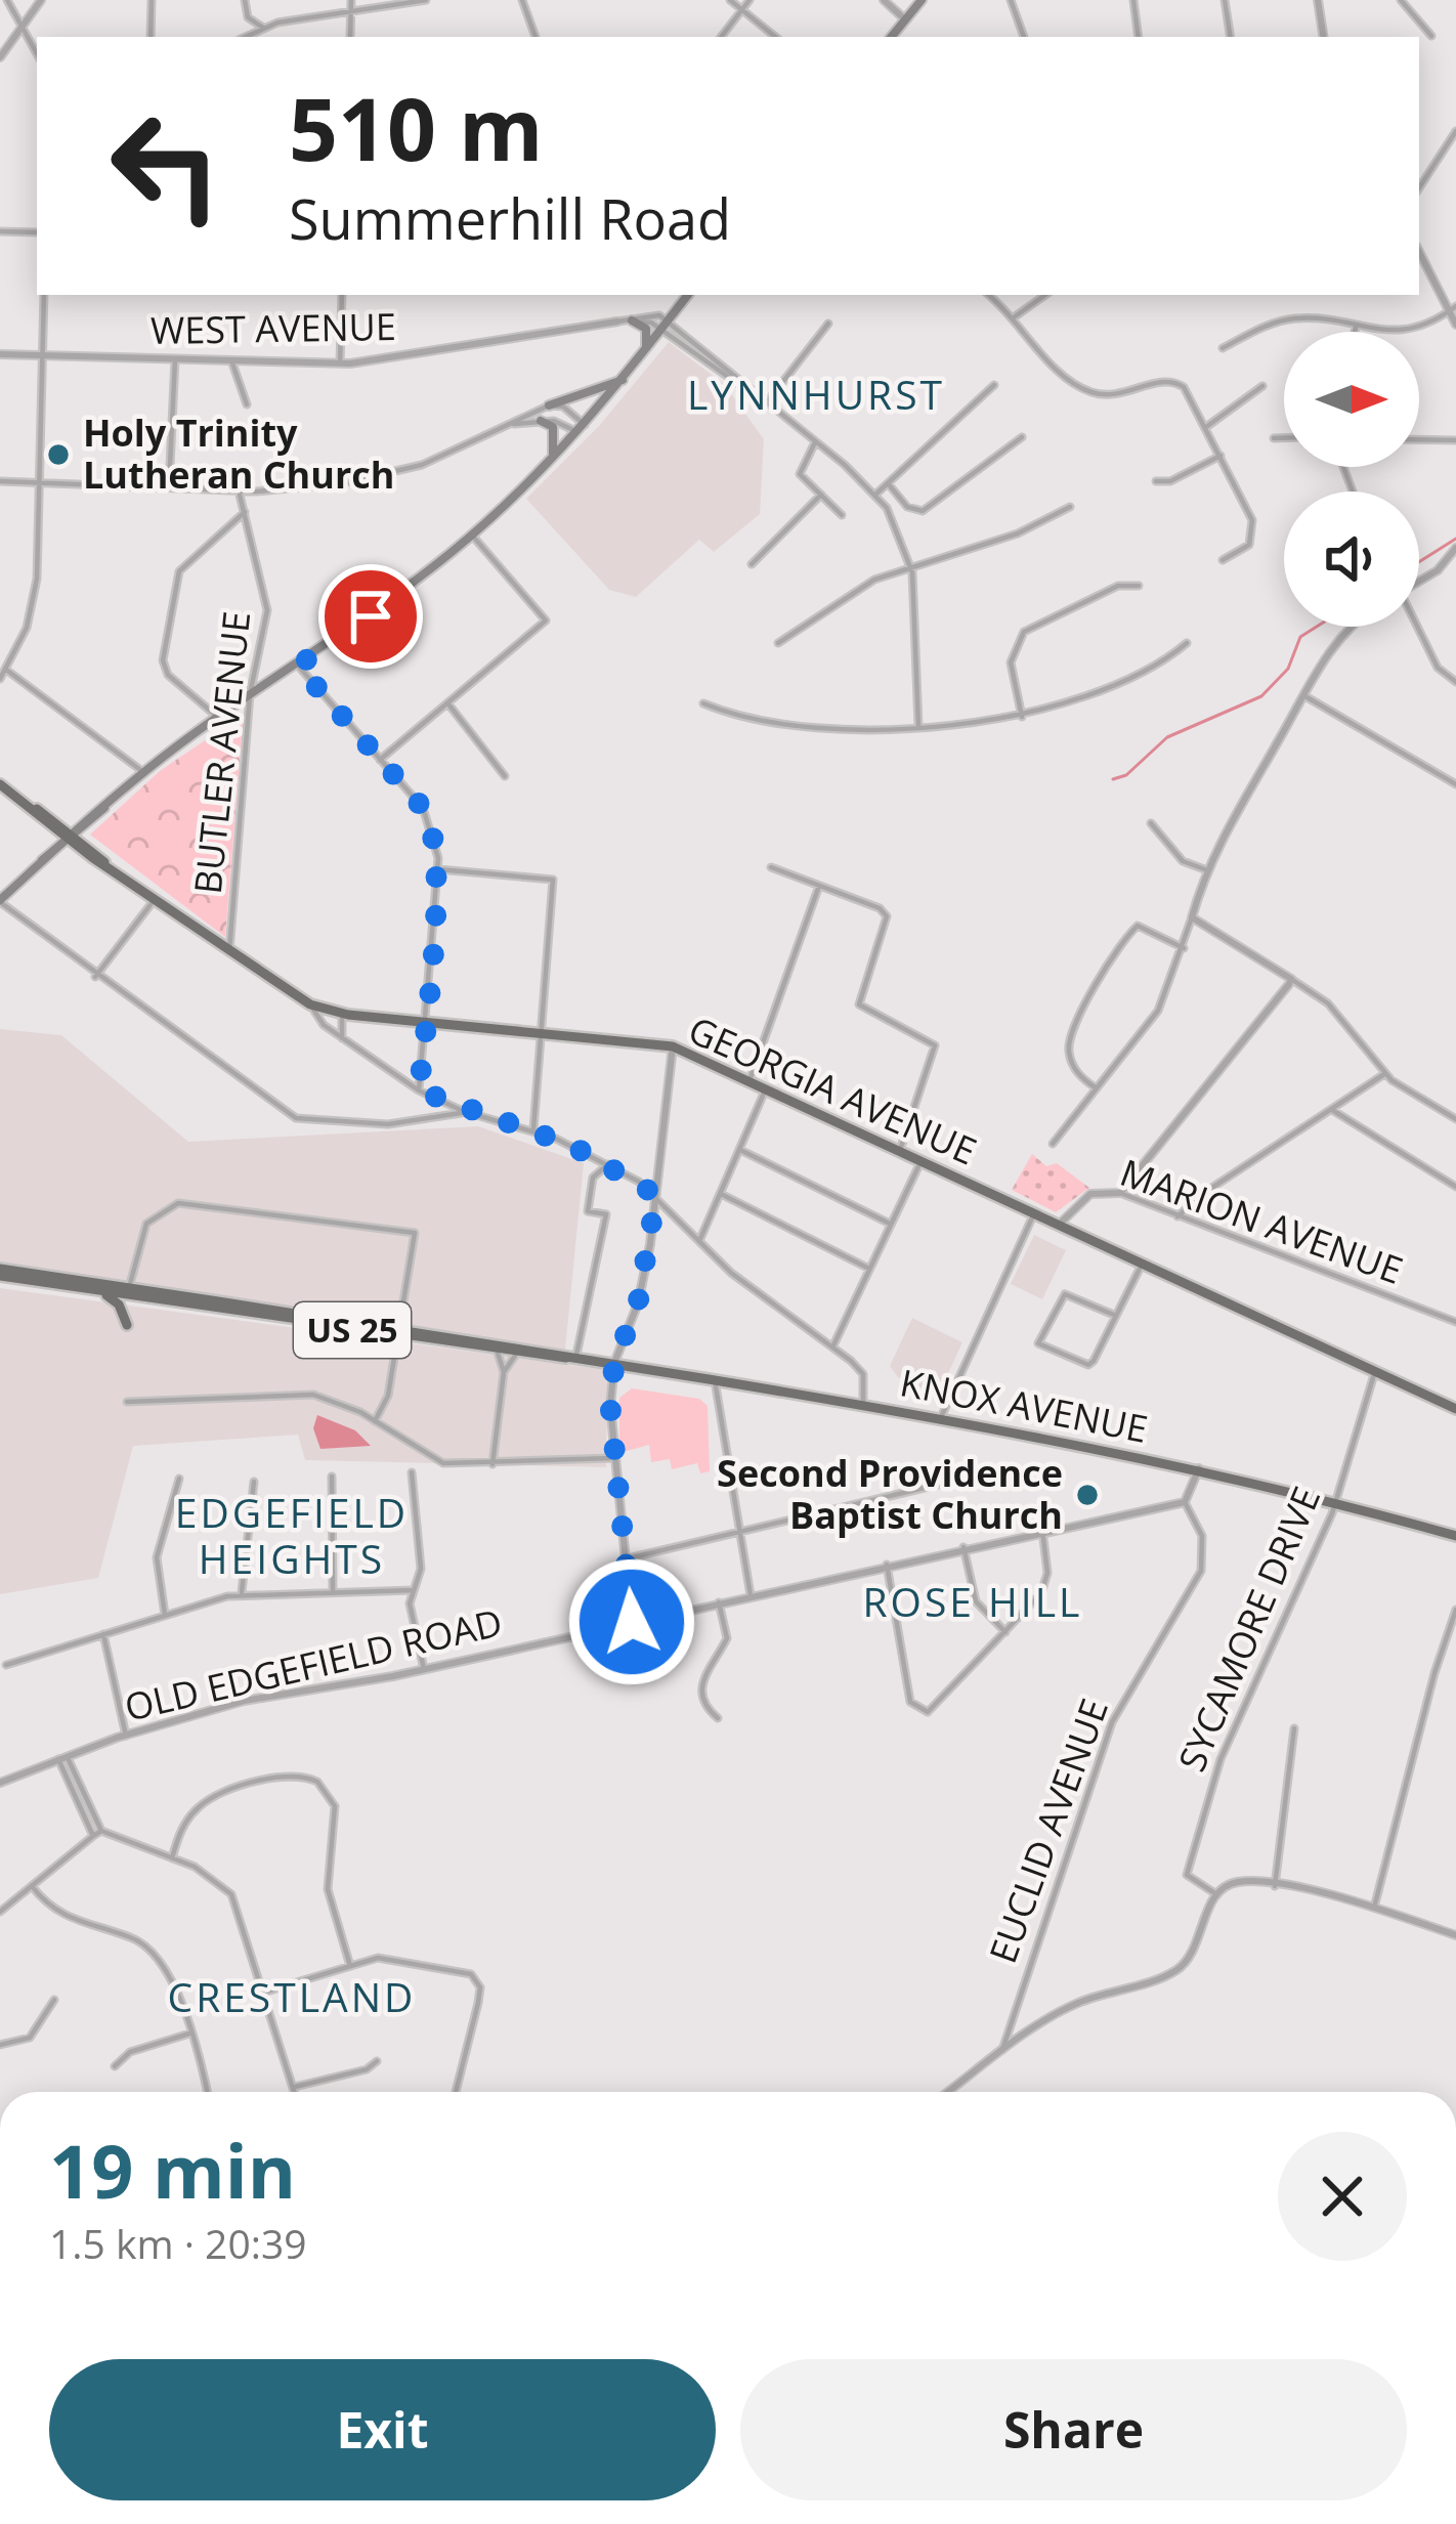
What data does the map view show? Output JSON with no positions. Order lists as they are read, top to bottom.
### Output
{
  "streets": {
    "main road": ["GEORGIA AVENUE", "US 25", "KNOX AVENUE"],
    "street": [
      "WEST AVENUE",
      "BUTLER AVENUE",
      "MARION AVENUE",
      "SYCAMORE DRIVE",
      "OLD EDGEFIELD ROAD",
      "EUCLID AVENUE"
    ]
  },
  "crossings": [
    ["BUTLER AVENUE", "GEORGIA AVENUE"],
    ["GEORGIA AVENUE", "MARION AVENUE"],
    ["GEORGIA AVENUE", "SYCAMORE DRIVE"],
    ["KNOX AVENUE", "SYCAMORE DRIVE"],
    ["OLD EDGEFIELD ROAD", "EUCLID AVENUE"]
  ],
  "districts": [
    "LYNNHURST",
    "EDGEFIELD HEIGHTS",
    "ROSE HILL",
    "CRESTLAND"
  ],
  "places": ["Holy Trinity Lutheran Church", "Second Providence Baptist Church"],
  "north": "right",
  "page": {
    "turn": ["510 m", "Summerhill Road"],
    "heading": ["19 min", "1.5 km · 20:39"],
    "buttons": ["Exit", "Share"]
  }
}
